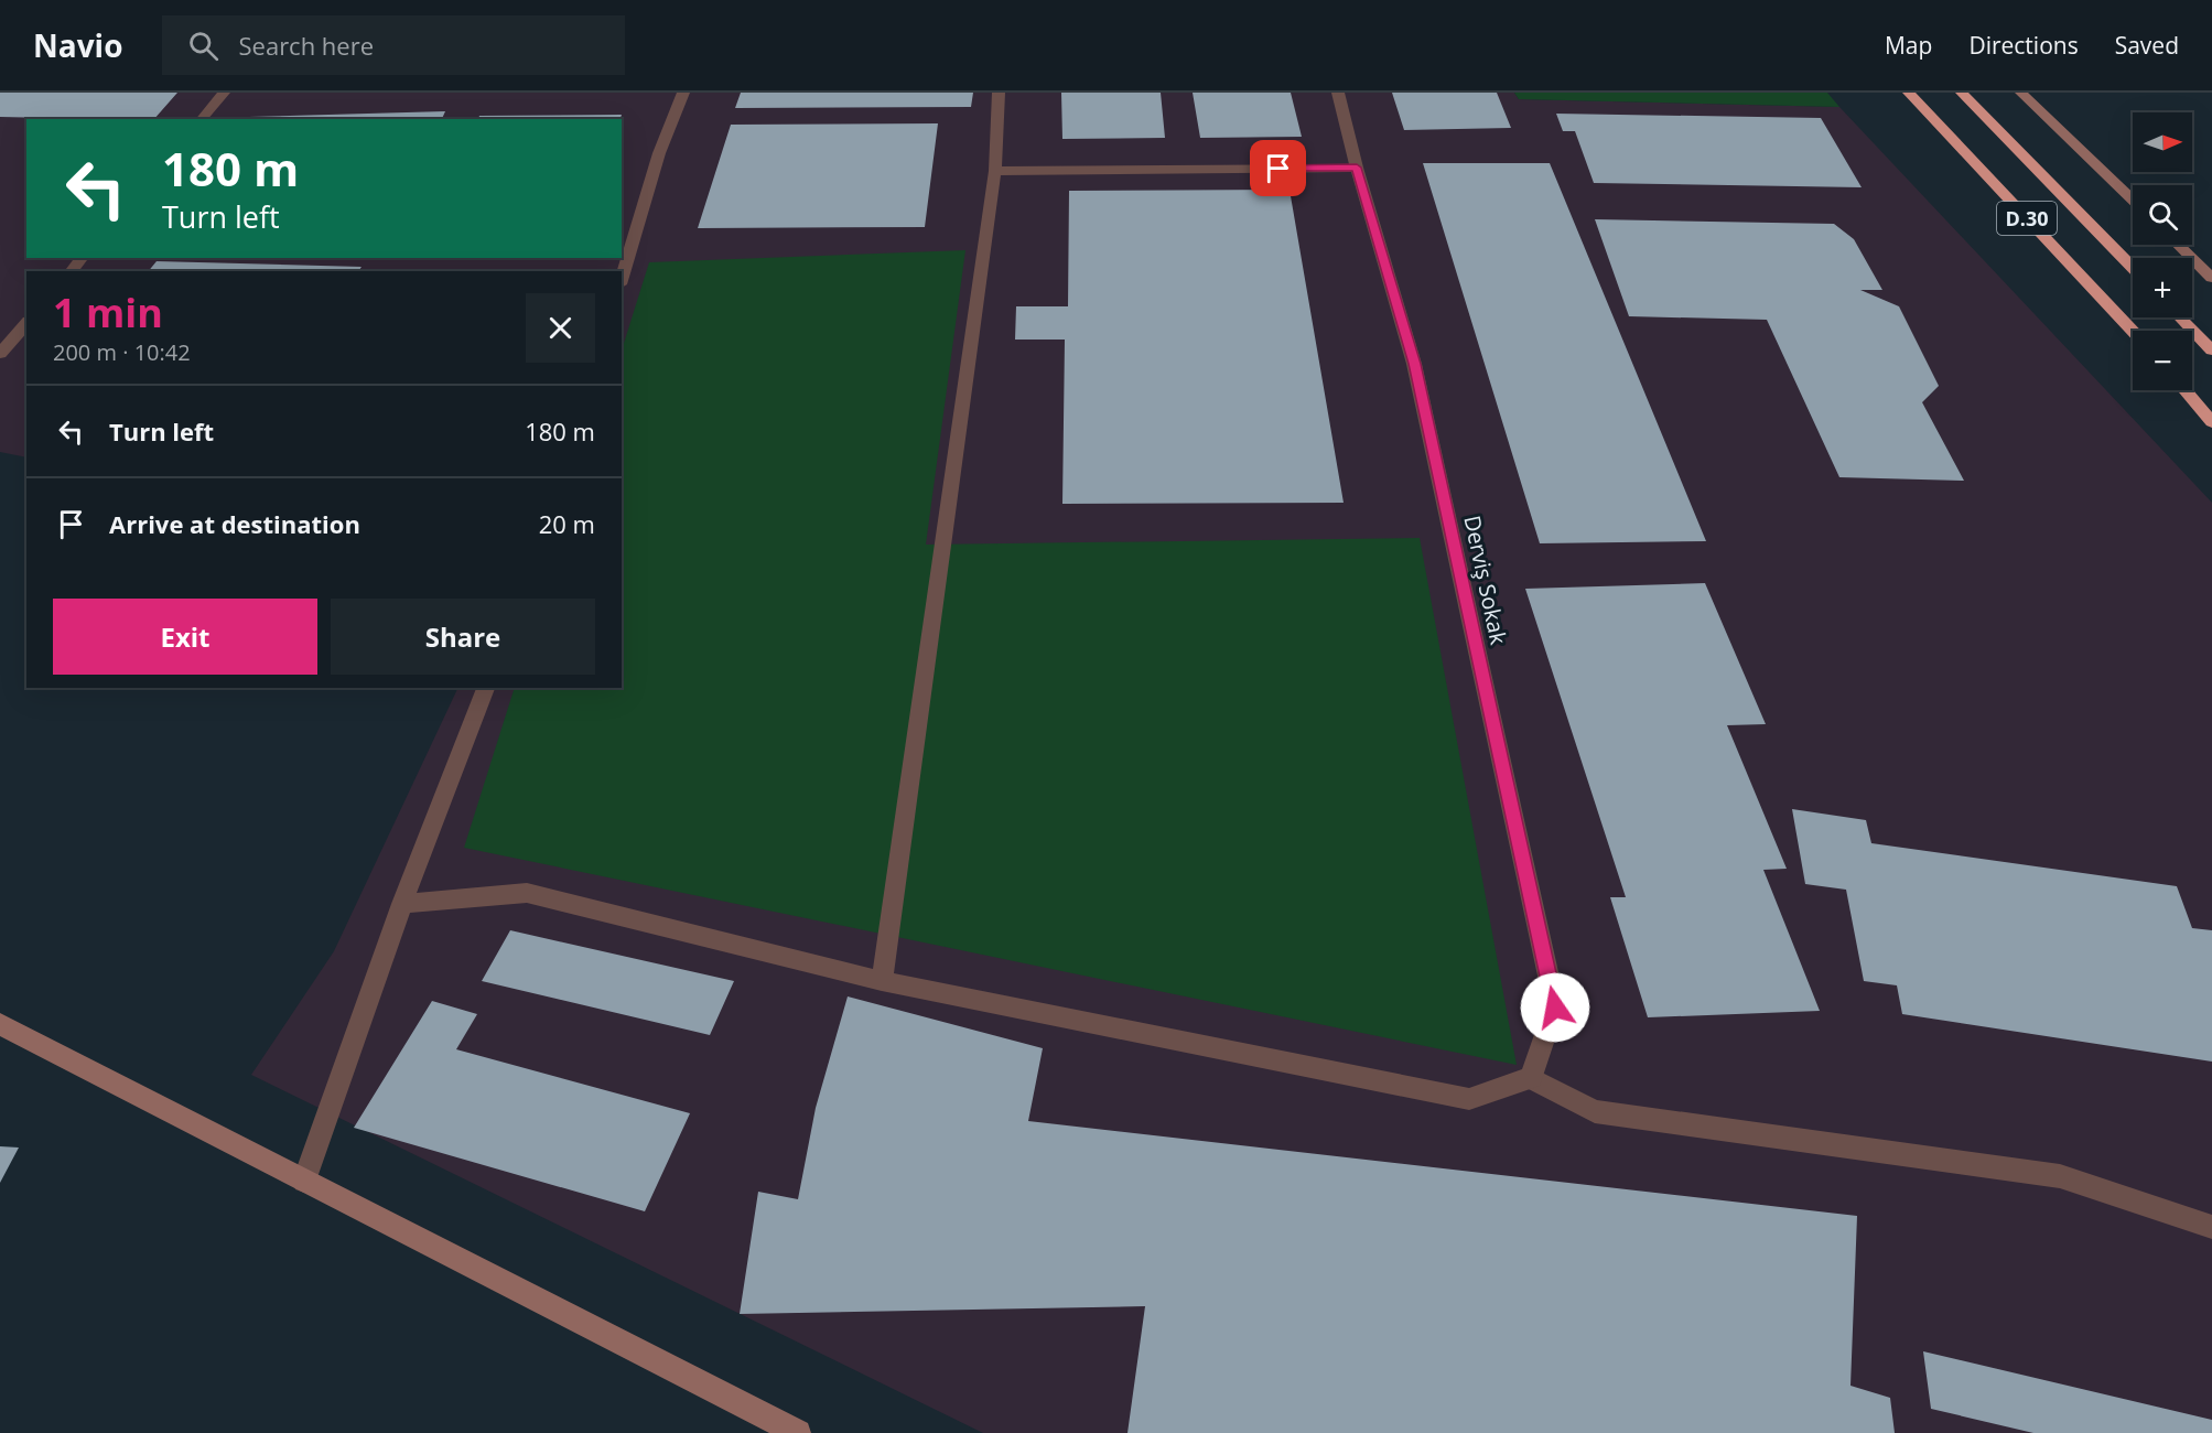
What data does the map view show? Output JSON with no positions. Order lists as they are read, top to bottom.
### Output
{
  "streets": {
    "highway": ["D.30"],
    "street": ["Derviş Sokak"]
  },
  "north": "right",
  "page": {
    "header": "Navio",
    "search": "Search here",
    "nav": ["Map", "Directions", "Saved"],
    "map_buttons": ["+", "−"],
    "turn": ["180 m", "Turn left"],
    "heading": ["1 min", "200 m · 10:42"],
    "list": [
      {
        "name": "Turn left",
        "value": "180 m"
      },
      {
        "name": "Arrive at destination",
        "value": "20 m"
      }
    ],
    "buttons": ["Exit", "Share"]
  }
}
